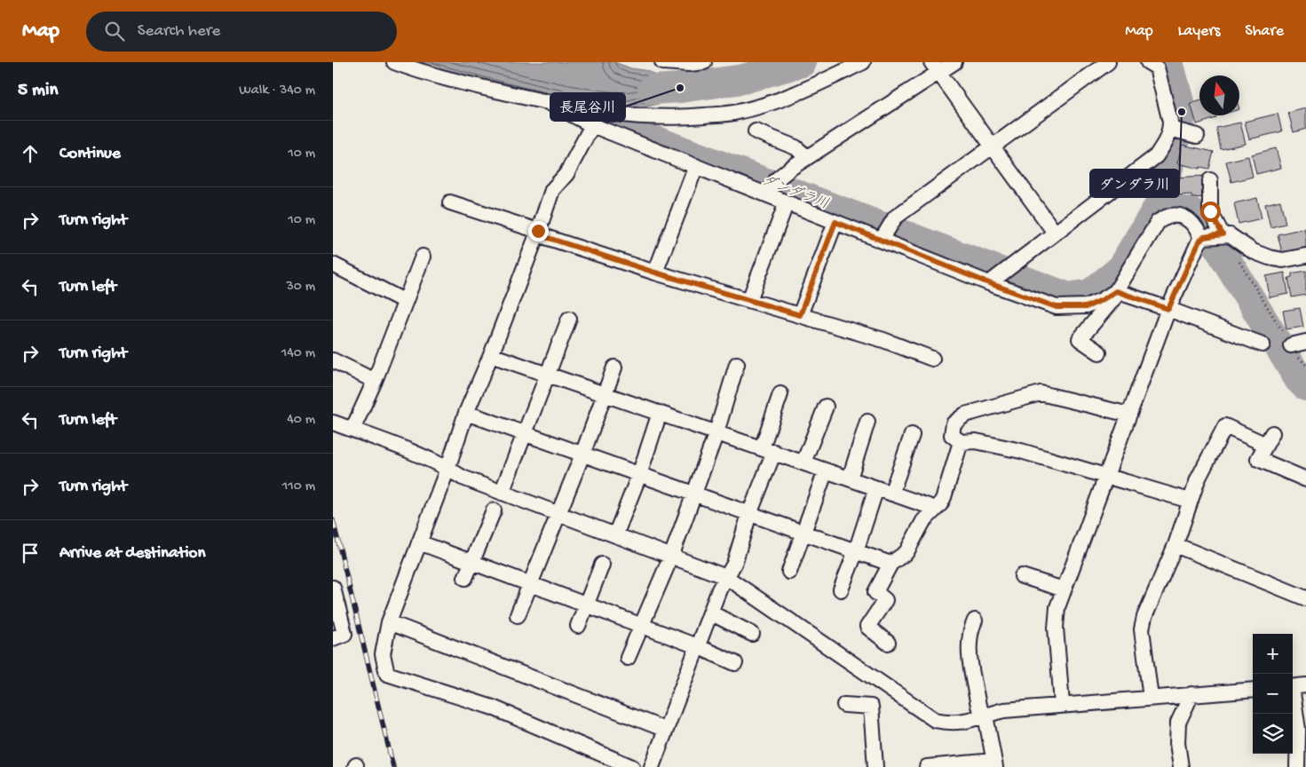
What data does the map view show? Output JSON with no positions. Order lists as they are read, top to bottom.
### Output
{
  "water": ["ダンダラ川"],
  "places": ["長尾谷川", "ダンダラ川"],
  "north": "top",
  "page": {
    "header": "Map",
    "search": "Search here",
    "nav": ["Map", "Layers", "Share"],
    "heading": ["5 min", "Walk · 340 m"],
    "list": [
      ["Continue", "10 m"],
      ["Turn right", "10 m"],
      ["Turn left", "30 m"],
      ["Turn right", "140 m"],
      ["Turn left", "40 m"],
      ["Turn right", "110 m"],
      "Arrive at destination"
    ],
    "map_buttons": ["+", "−"]
  }
}
